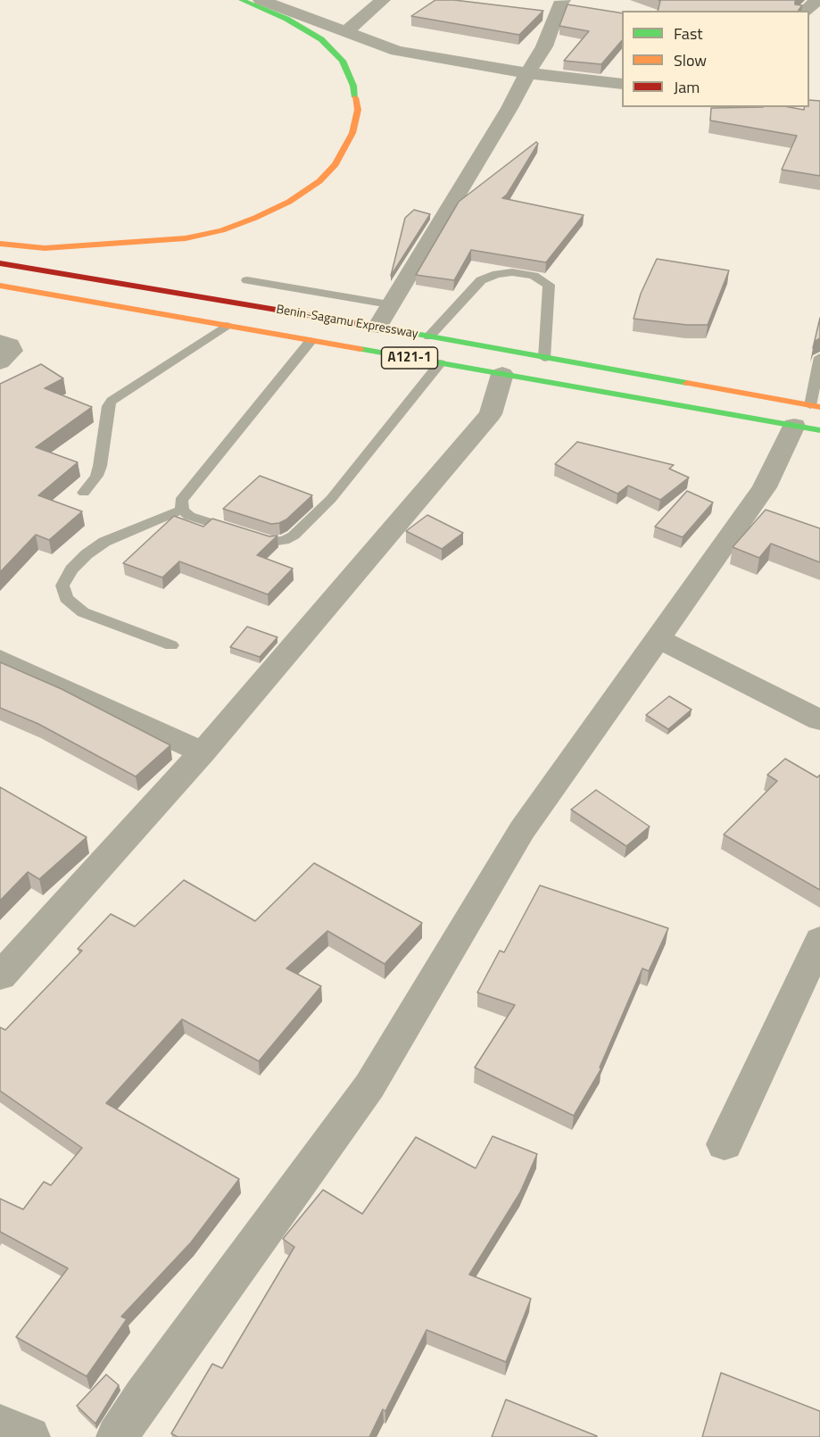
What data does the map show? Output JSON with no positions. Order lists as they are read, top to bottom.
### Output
{
  "streets": {
    "highway": ["Benin-Sagamu Expressway", "A121-1"]
  },
  "crossings": [
    ["Benin-Sagamu Expressway", "A121-1"]
  ],
  "legend": ["Fast", "Slow", "Jam"]
}
